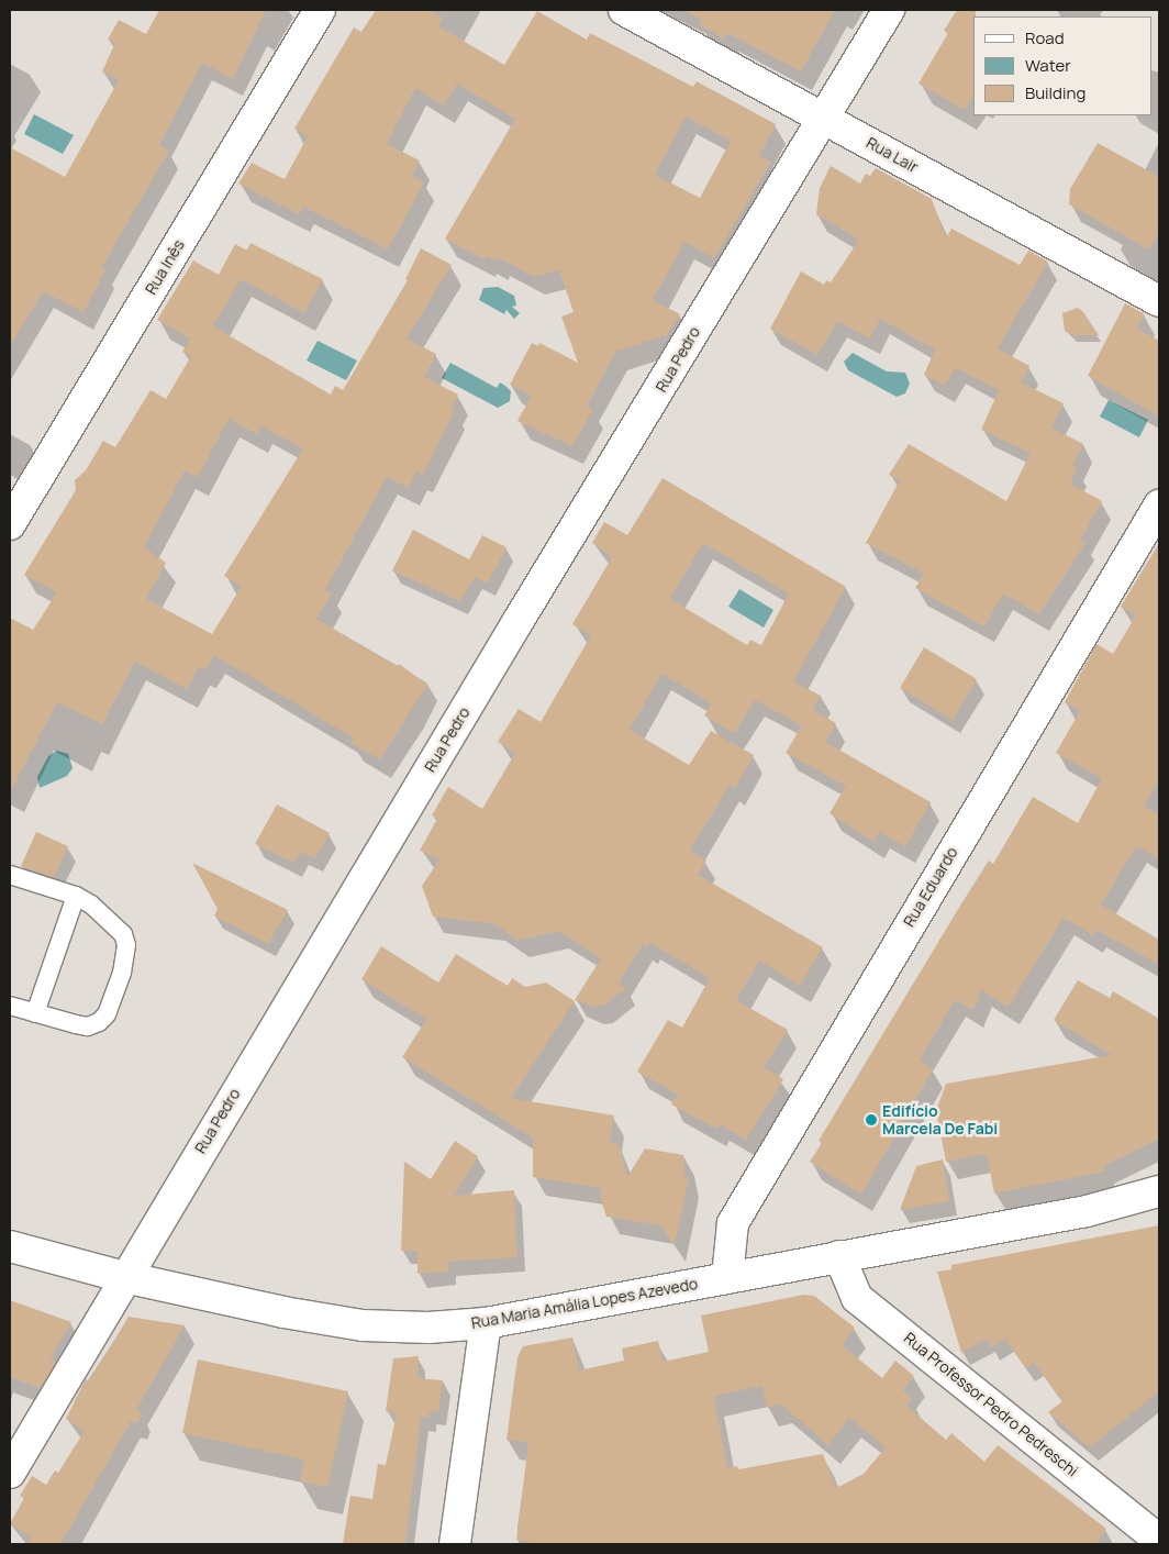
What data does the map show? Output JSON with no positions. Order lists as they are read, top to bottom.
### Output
{
  "streets": {
    "street": [
      "Rua Lair",
      "Rua Inês",
      "Rua Pedro",
      "Rua Eduardo",
      "Rua Maria Amália Lopes Azevedo",
      "Rua Professor Pedro Pedreschi"
    ]
  },
  "crossings": [
    ["Rua Lair", "Rua Pedro"],
    ["Rua Pedro", "Rua Maria Amália Lopes Azevedo"],
    ["Rua Eduardo", "Rua Maria Amália Lopes Azevedo"],
    ["Rua Maria Amália Lopes Azevedo", "Rua Professor Pedro Pedreschi"]
  ],
  "places": ["Edifício Marcela De Fabi"],
  "legend": ["Road", "Water", "Building"]
}
